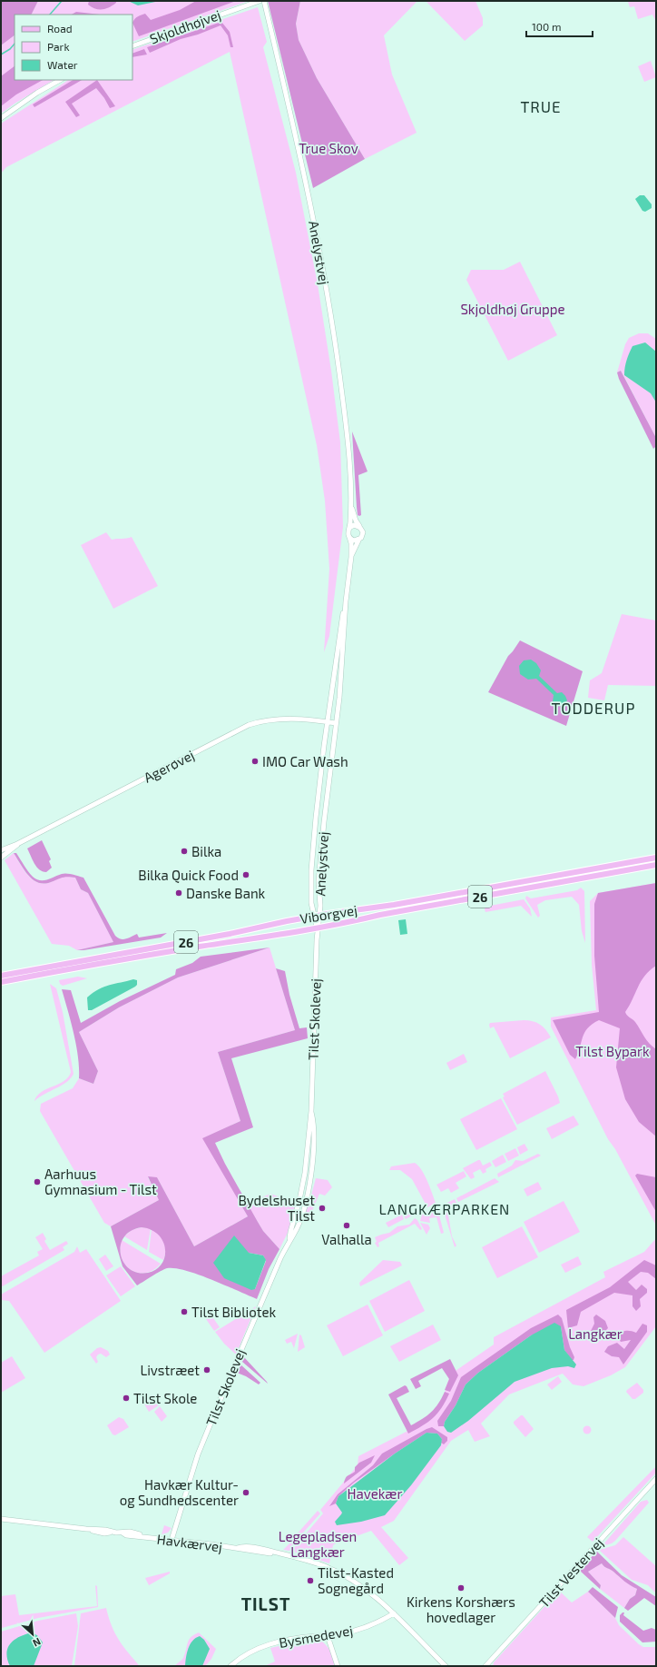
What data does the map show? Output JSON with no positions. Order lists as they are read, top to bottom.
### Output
{
  "streets": {
    "main road": ["26", "Viborgvej"],
    "street": [
      "Skjoldhøjvej",
      "Anelystvej",
      "Agerøvej",
      "Tilst Skolevej",
      "Havkærvej",
      "Tilst Vestervej",
      "Bysmedevej"
    ]
  },
  "crossings": [
    ["Anelystvej", "Agerøvej"],
    ["Anelystvej", "Viborgvej"],
    ["Anelystvej", "Tilst Skolevej"],
    ["Viborgvej", "Tilst Skolevej"],
    ["Tilst Skolevej", "Havkærvej"],
    ["Havkærvej", "Bysmedevej"]
  ],
  "districts": [
    "TRUE",
    "TODDERUP",
    "LANGKÆRPARKEN",
    "TILST"
  ],
  "parks": [
    "True Skov",
    "Skjoldhøj Gruppe",
    "Tilst Bypark",
    "Langkær",
    "Havekær",
    "Legepladsen Langkær"
  ],
  "places": [
    "IMO Car Wash",
    "Bilka",
    "Bilka Quick Food",
    "Danske Bank",
    "Aarhuus Gymnasium - Tilst",
    "Bydelshuset Tilst",
    "Valhalla",
    "Tilst Bibliotek",
    "Livstræet",
    "Tilst Skole",
    "Havkær Kultur- og Sundhedscenter",
    "Tilst-Kasted Sognegård",
    "Kirkens Korshærs hovedlager"
  ],
  "legend": ["Road", "Park", "Water"],
  "scale_bar": "100 m",
  "north": "bottom right"
}
